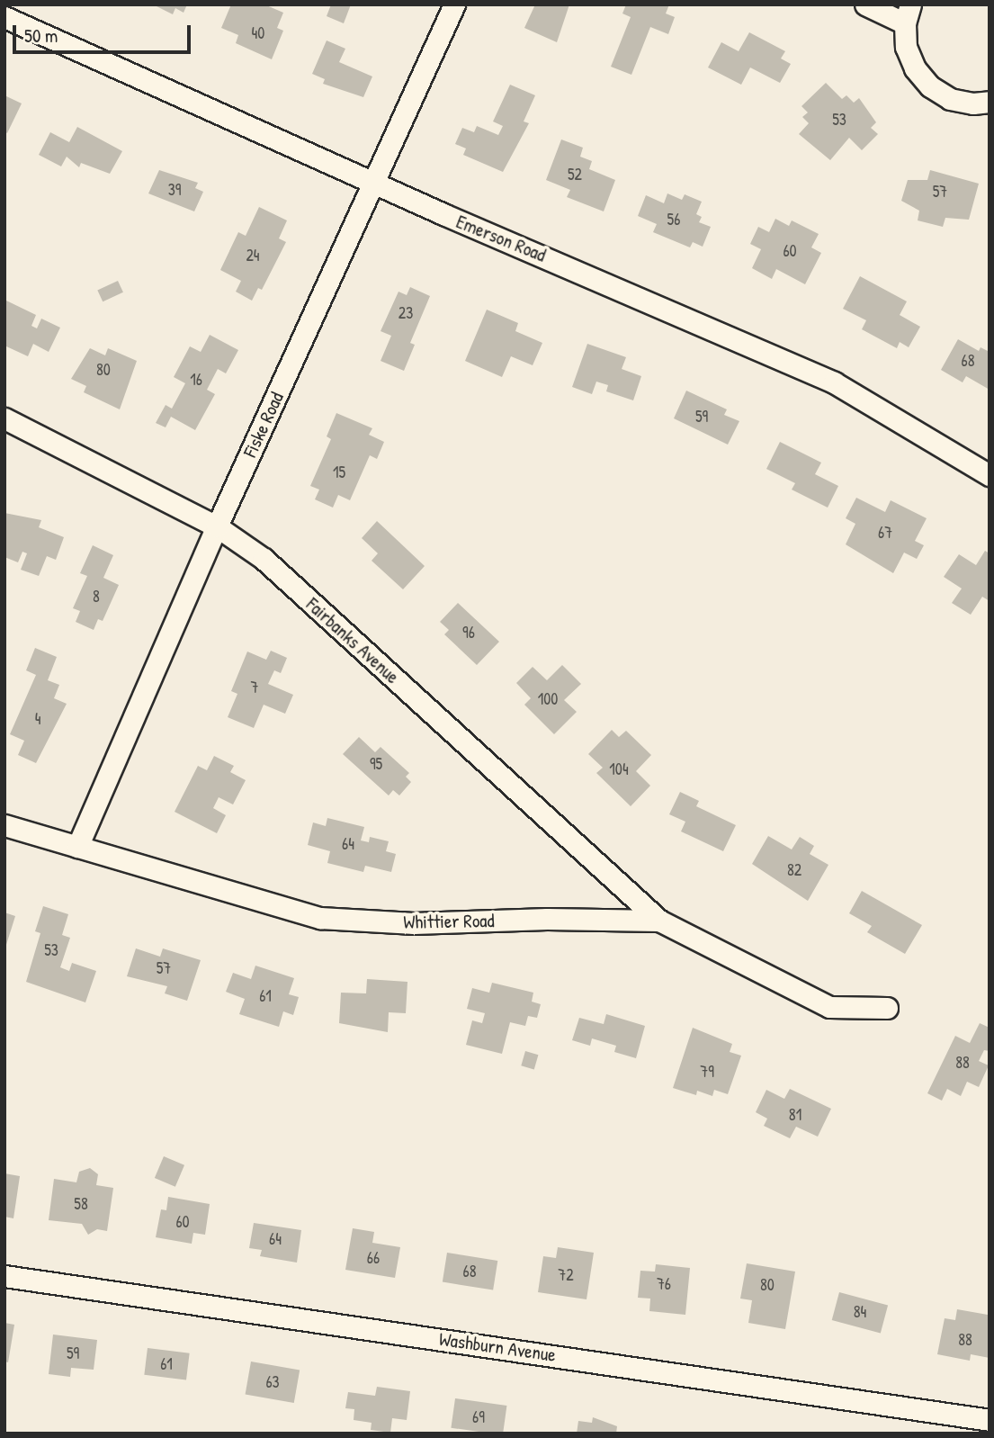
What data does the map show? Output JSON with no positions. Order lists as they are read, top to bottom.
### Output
{
  "streets": {
    "street": [
      "Emerson Road",
      "Fiske Road",
      "Fairbanks Avenue",
      "Whittier Road",
      "Washburn Avenue"
    ]
  },
  "crossings": [
    ["Emerson Road", "Fiske Road"],
    ["Fiske Road", "Fairbanks Avenue"],
    ["Fiske Road", "Whittier Road"],
    ["Fairbanks Avenue", "Whittier Road"]
  ],
  "house_numbers": [
    "40",
    "53",
    "52",
    "39",
    "57",
    "56",
    "60",
    "24",
    "23",
    "68",
    "80",
    "16",
    "59",
    "15",
    "67",
    "8",
    "96",
    "7",
    "100",
    "4",
    "95",
    "104",
    "64",
    "82",
    "53",
    "57",
    "61",
    "88",
    "79",
    "81",
    "58",
    "60",
    "64",
    "66",
    "68",
    "72",
    "76",
    "80",
    "84",
    "88",
    "59",
    "61",
    "63",
    "69"
  ],
  "scale_bar": "50 m"
}
